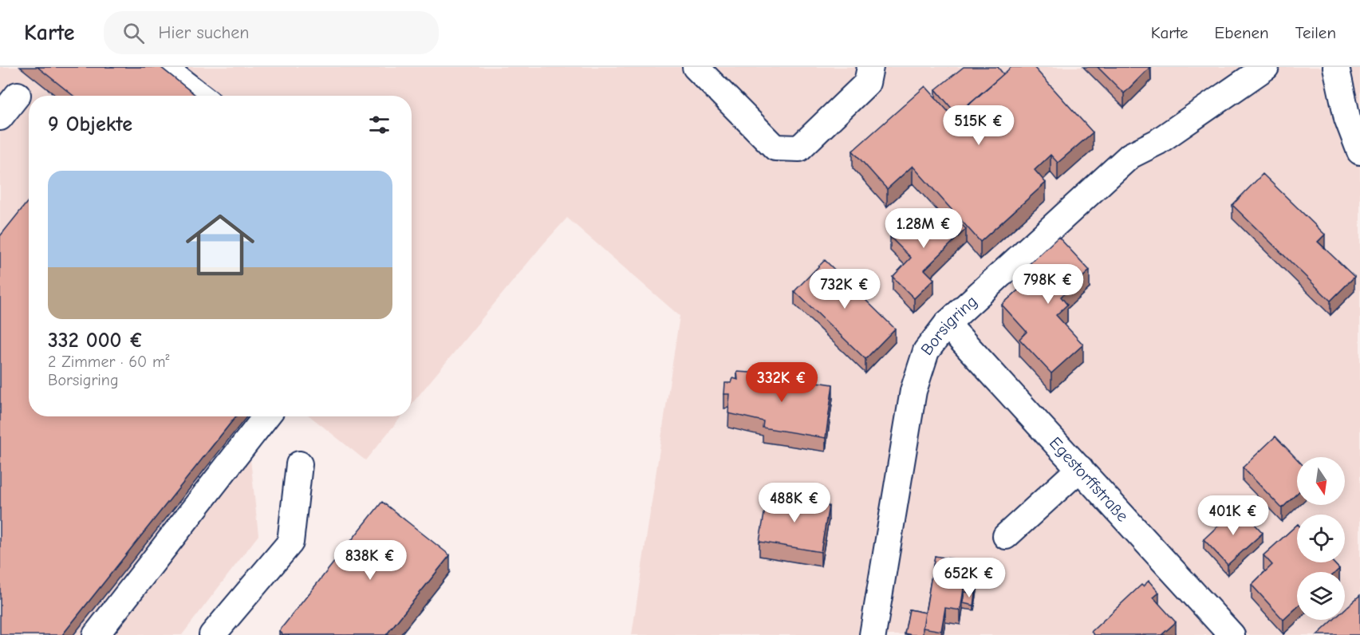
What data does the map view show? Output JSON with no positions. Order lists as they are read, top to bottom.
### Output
{
  "streets": {
    "street": ["Borsigring", "Egestorffstraße"]
  },
  "crossings": [
    ["Borsigring", "Egestorffstraße"]
  ],
  "north": "bottom",
  "page": {
    "header": "Karte",
    "search": "Hier suchen",
    "nav": ["Karte", "Ebenen", "Teilen"],
    "heading": "9 Objekte",
    "price": [
      "515K €",
      "1.28M €",
      "798K €",
      "732K €",
      "332K €",
      "488K €",
      "401K €",
      "838K €",
      "652K €"
    ],
    "list": [
      {
        "name": "332 000 €",
        "note": "2 Zimmer · 60 m² · Borsigring"
      }
    ]
  }
}
